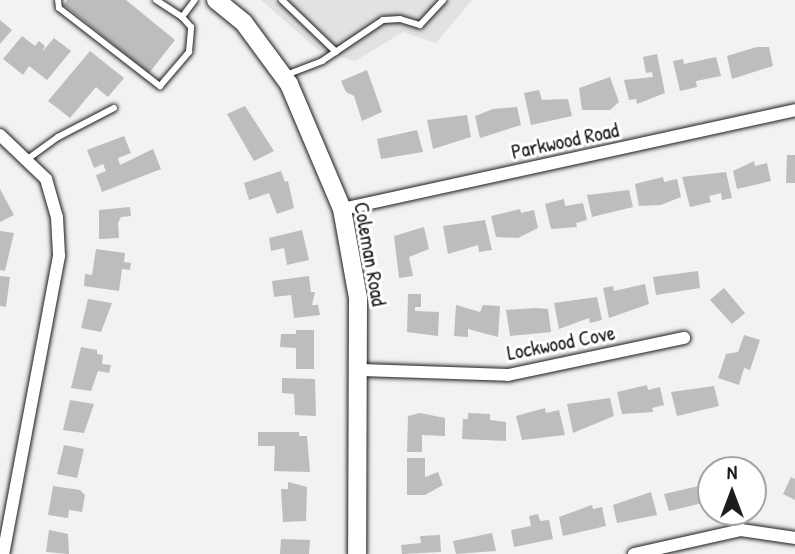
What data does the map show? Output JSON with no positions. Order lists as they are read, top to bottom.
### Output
{
  "streets": {
    "main road": ["Coleman Road"],
    "street": ["Parkwood Road", "Lockwood Cove"]
  },
  "crossings": [
    ["Parkwood Road", "Coleman Road"],
    ["Coleman Road", "Lockwood Cove"]
  ],
  "north": "top"
}
